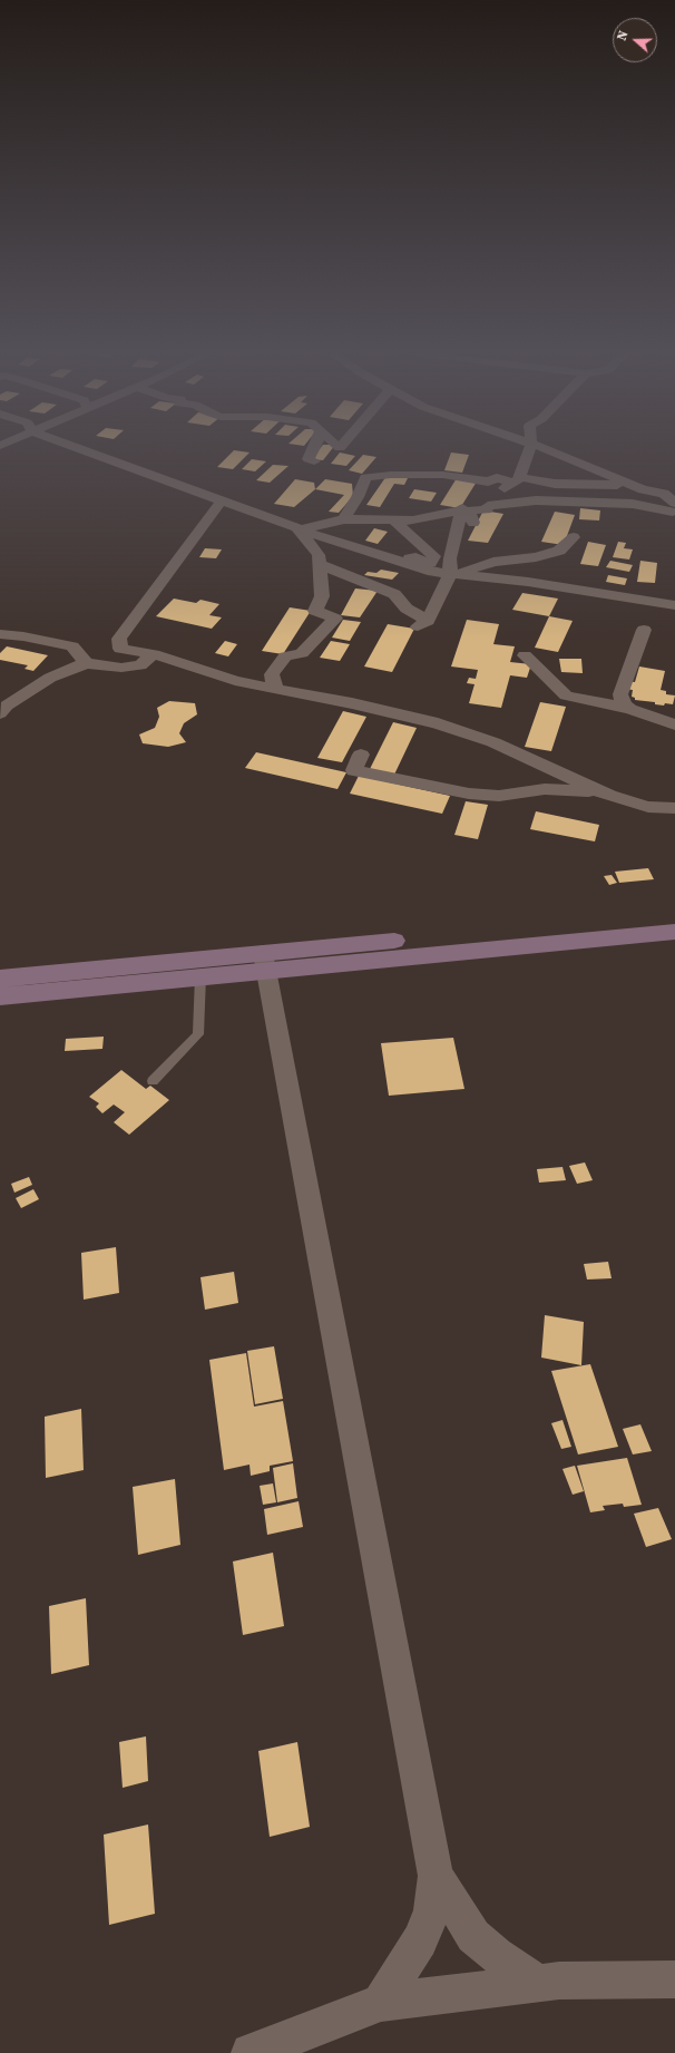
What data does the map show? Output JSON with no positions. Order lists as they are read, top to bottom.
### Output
{
  "north": "left"
}
